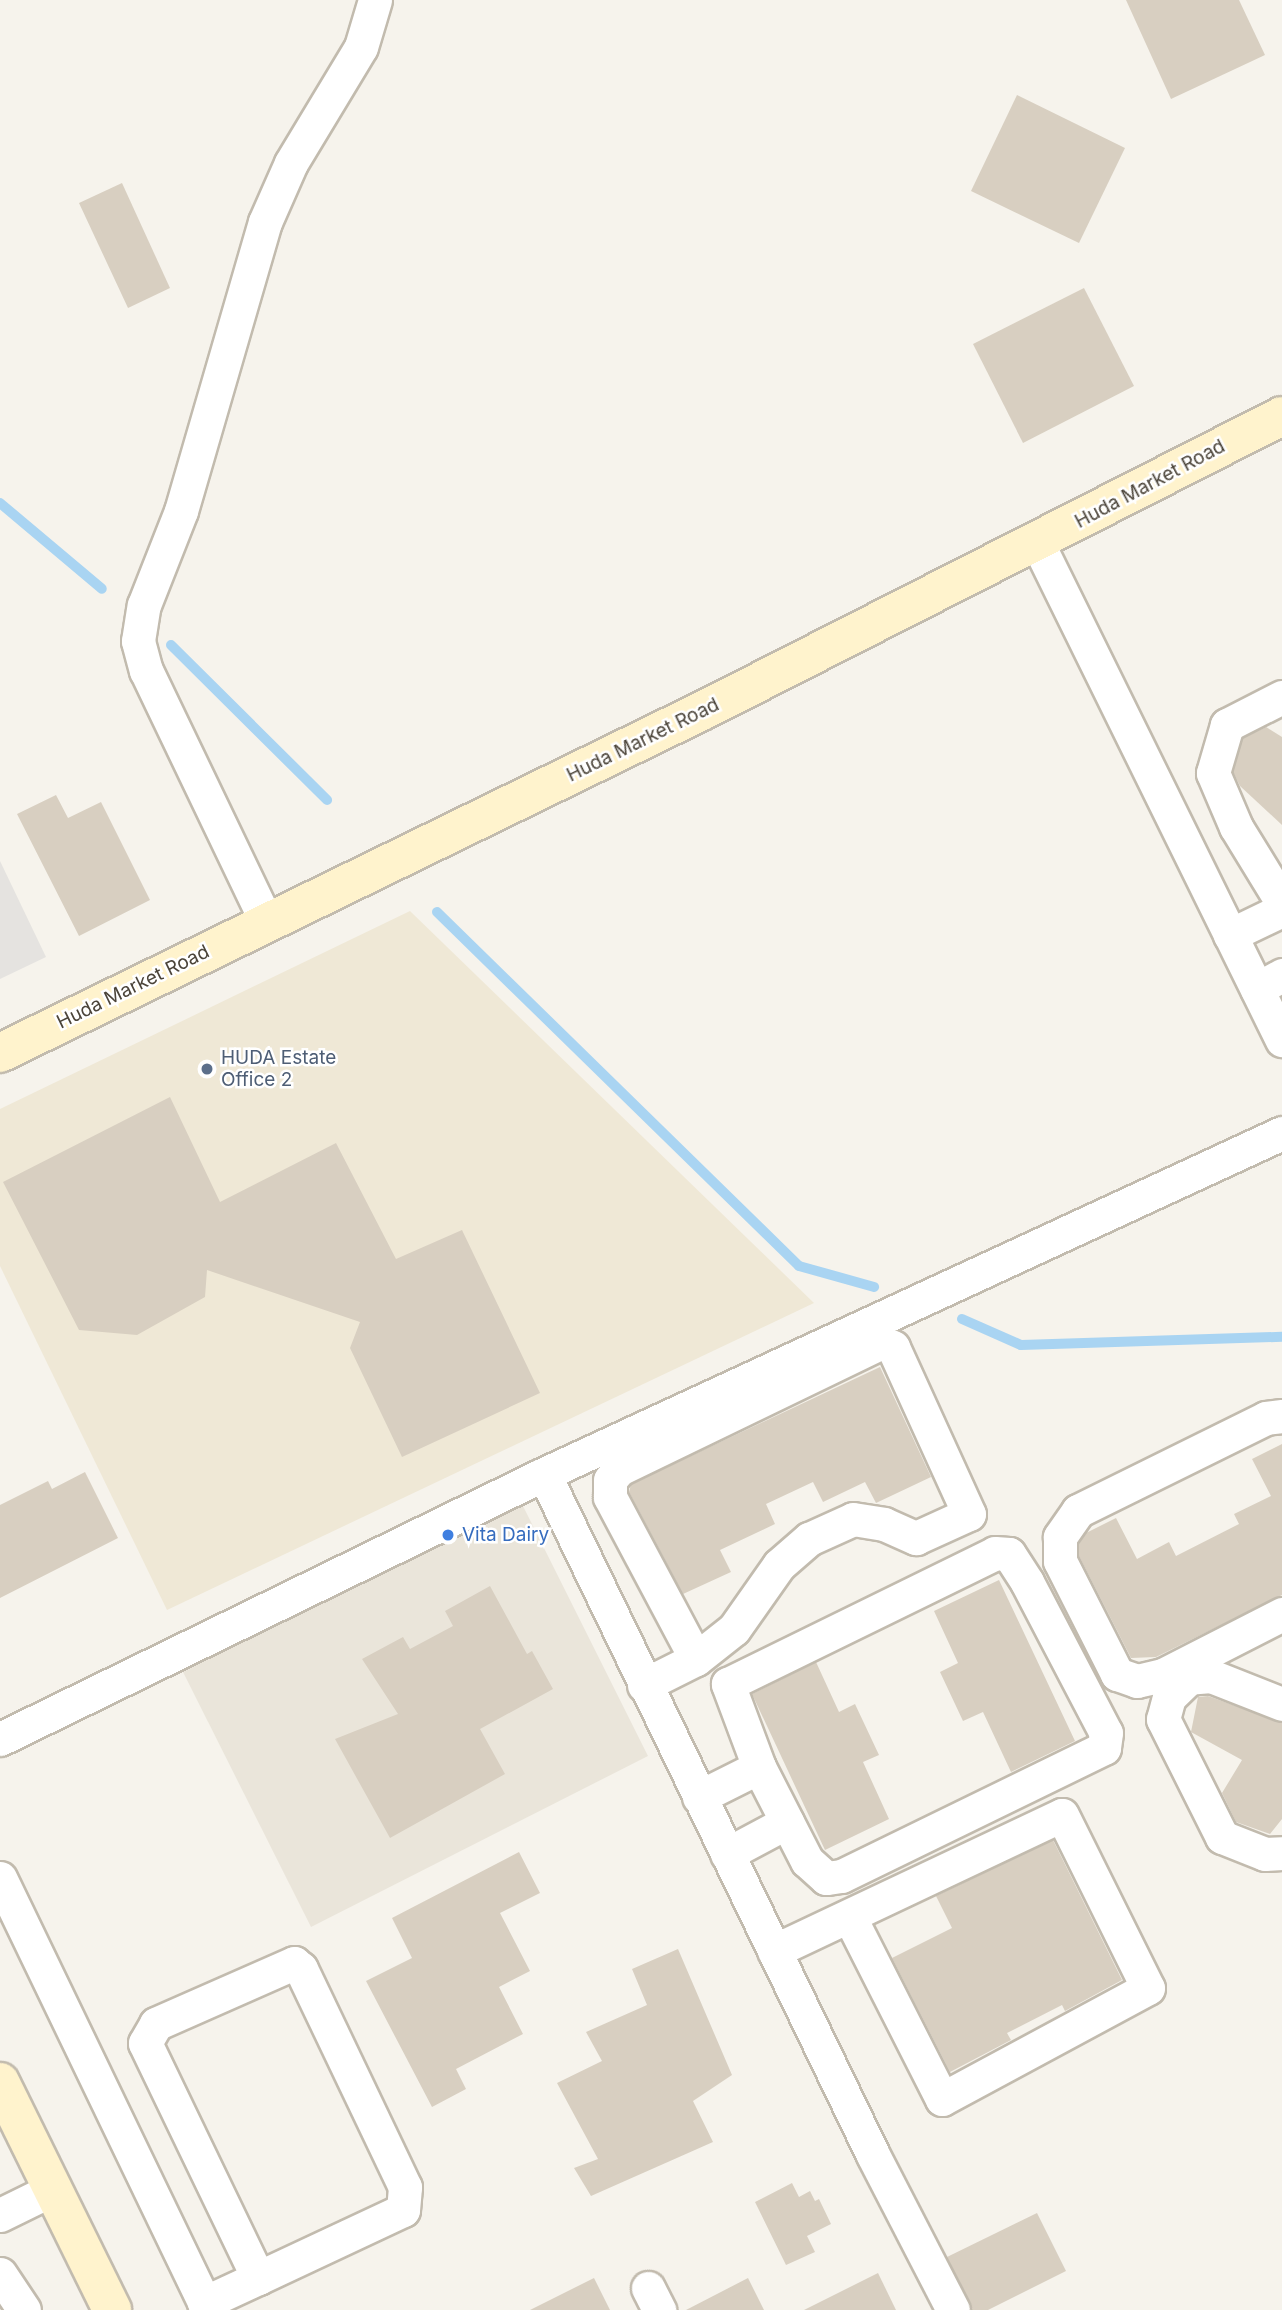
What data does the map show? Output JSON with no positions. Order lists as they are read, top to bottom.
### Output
{
  "streets": {
    "street": ["Huda Market Road"]
  },
  "places": ["HUDA Estate Office 2", "Vita Dairy"]
}
